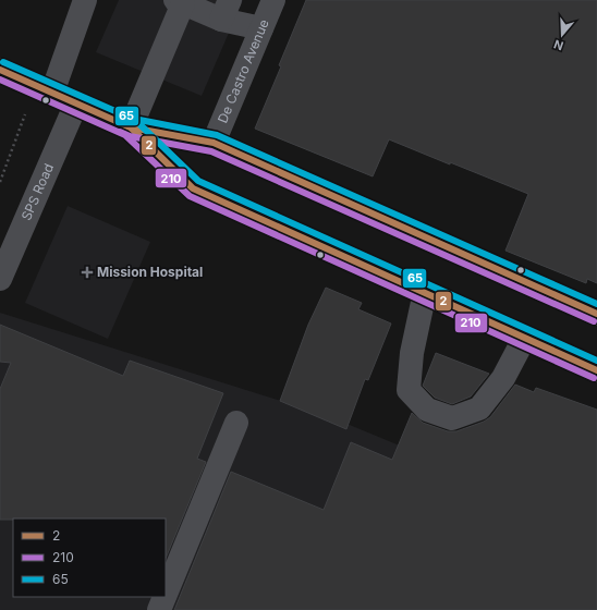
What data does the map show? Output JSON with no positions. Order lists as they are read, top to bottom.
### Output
{
  "streets": {
    "street": ["De Castro Avenue", "SPS Road"]
  },
  "places": {
    "health": ["Mission Hospital"]
  },
  "lines": ["transit line 65", "transit line 2", "transit line 210"],
  "legend": ["2", "210", "65"],
  "north": "bottom"
}
